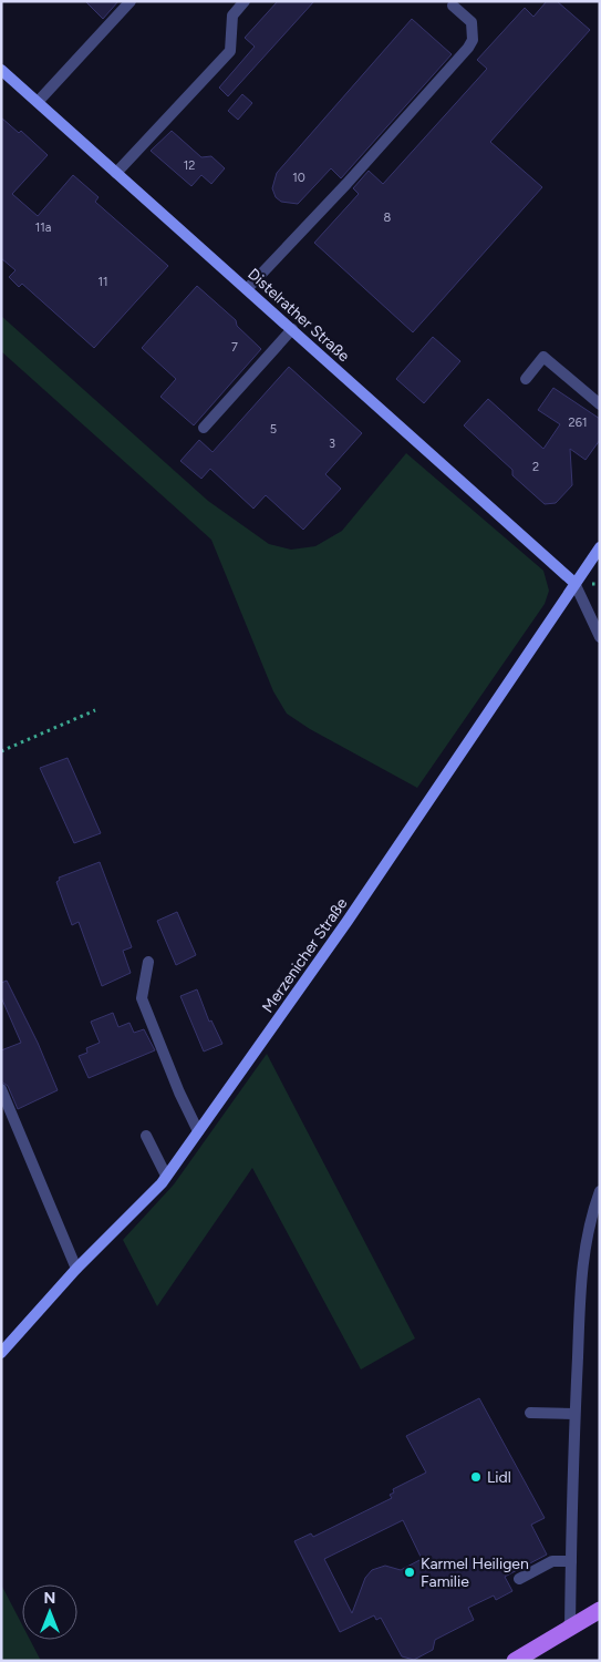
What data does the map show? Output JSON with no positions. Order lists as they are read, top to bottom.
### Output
{
  "streets": {
    "street": ["Distelrather Straße", "Merzenicher Straße"]
  },
  "crossings": [
    ["Distelrather Straße", "Merzenicher Straße"]
  ],
  "places": ["Lidl", "Karmel Heiligen Familie"],
  "house_numbers": [
    "12",
    "10",
    "8",
    "11a",
    "11",
    "7",
    "261",
    "5",
    "3",
    "2"
  ],
  "north": "top"
}
